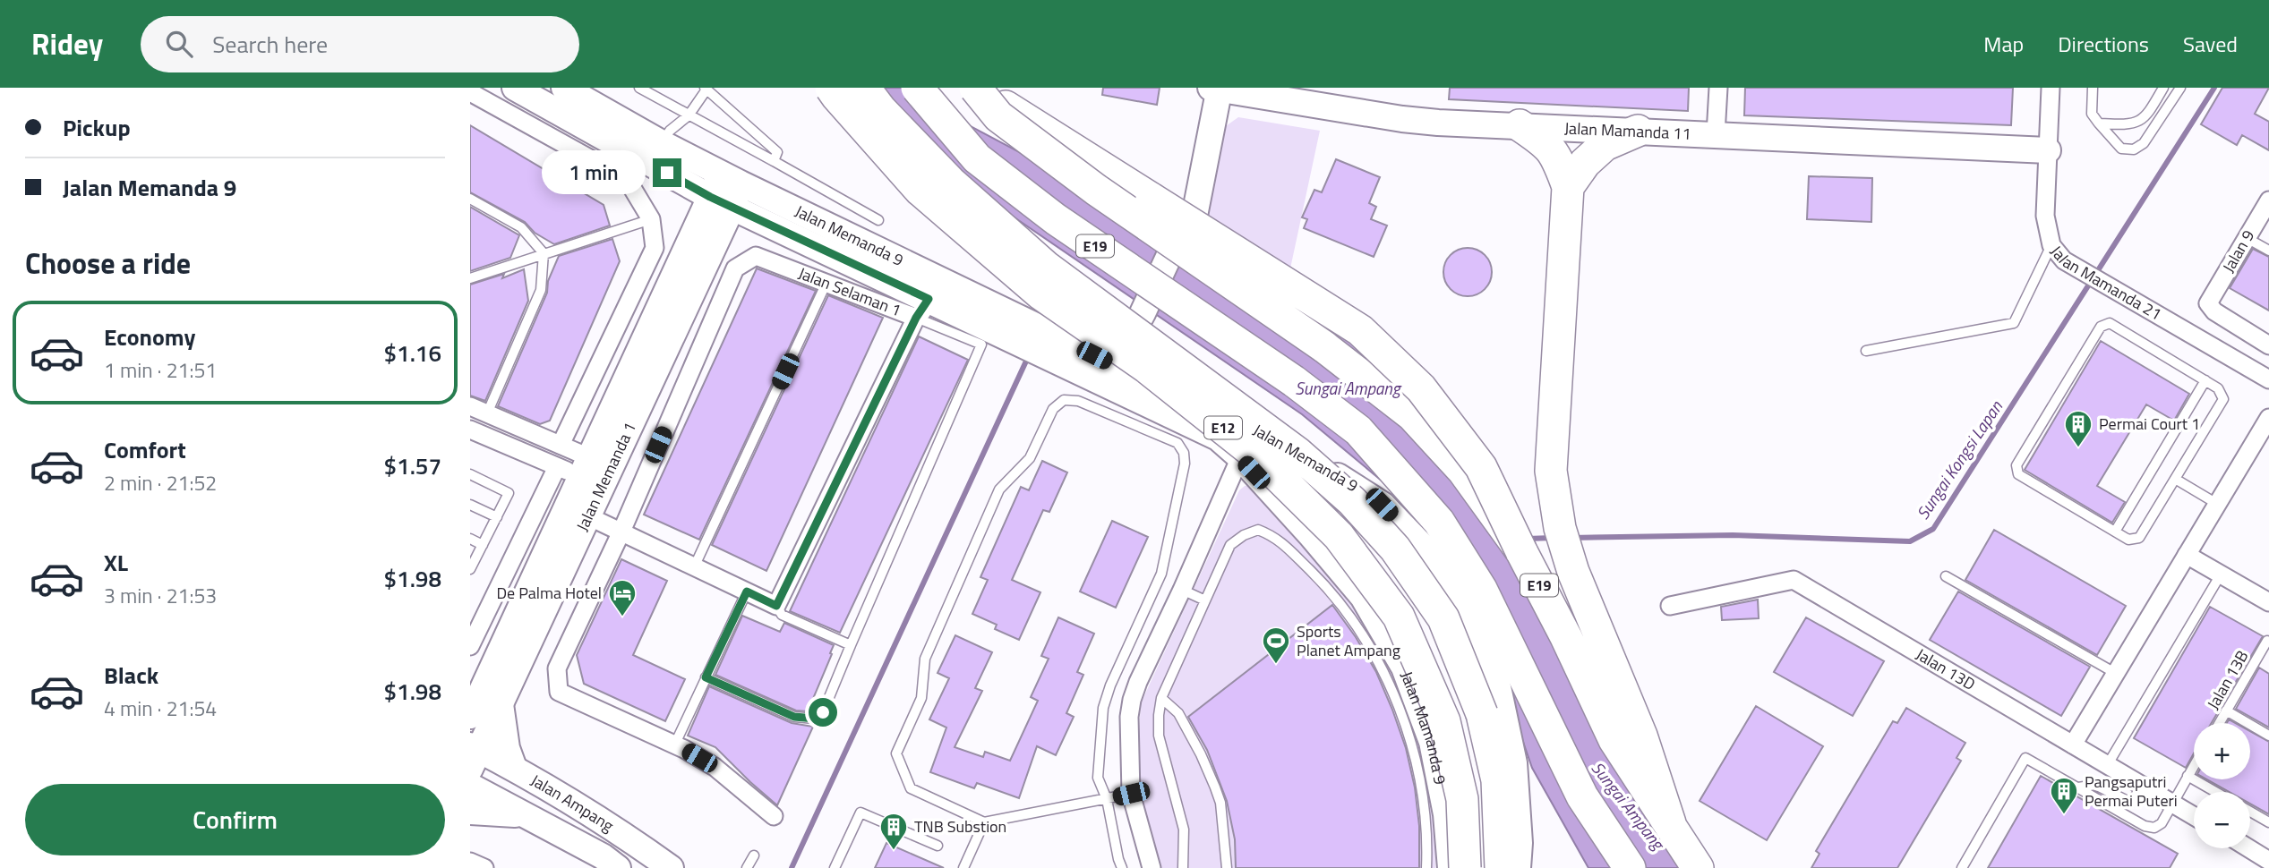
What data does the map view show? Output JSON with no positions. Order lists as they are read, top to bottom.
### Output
{
  "streets": {
    "highway": ["E19", "E12"],
    "street": [
      "Jalan Mamanda 11",
      "Jalan Memanda 9",
      "Jalan 9",
      "Jalan Mamanda 21",
      "Jalan Selaman 1",
      "Jalan Memanda 1",
      "Jalan 13D",
      "Jalan Mamanda 9",
      "Jalan Ampang"
    ],
    "lane": ["Jalan 13B"]
  },
  "crossings": [
    ["Jalan Mamanda 11", "Jalan Mamanda 21"],
    ["Jalan Memanda 9", "Jalan Selaman 1"],
    ["Jalan Memanda 9", "Jalan Memanda 1"],
    ["Jalan Memanda 9", "Jalan Mamanda 9"],
    ["Jalan Memanda 1", "Jalan Ampang"]
  ],
  "water": ["Sungai Ampang", "Sungai Kongsi Lapan"],
  "places": {
    "building": ["Permai Court 1", "Pangsaputri Permai Puteri", "TNB Substion"],
    "hotel": ["De Palma Hotel"],
    "sports": ["Sports Planet Ampang"]
  },
  "page": {
    "header": "Ridey",
    "search": "Search here",
    "nav": ["Map", "Directions", "Saved"],
    "banner": ["Pickup", "Jalan Memanda 9"],
    "bubble": "1 min",
    "heading": "Choose a ride",
    "list": [
      {
        "name": "Economy",
        "note": "1 min · 21:51",
        "value": "$1.16"
      },
      {
        "name": "Comfort",
        "note": "2 min · 21:52",
        "value": "$1.57"
      },
      {
        "name": "XL",
        "note": "3 min · 21:53",
        "value": "$1.98"
      },
      {
        "name": "Black",
        "note": "4 min · 21:54",
        "value": "$1.98"
      }
    ],
    "map_buttons": ["+", "−"],
    "buttons": "Confirm"
  }
}
